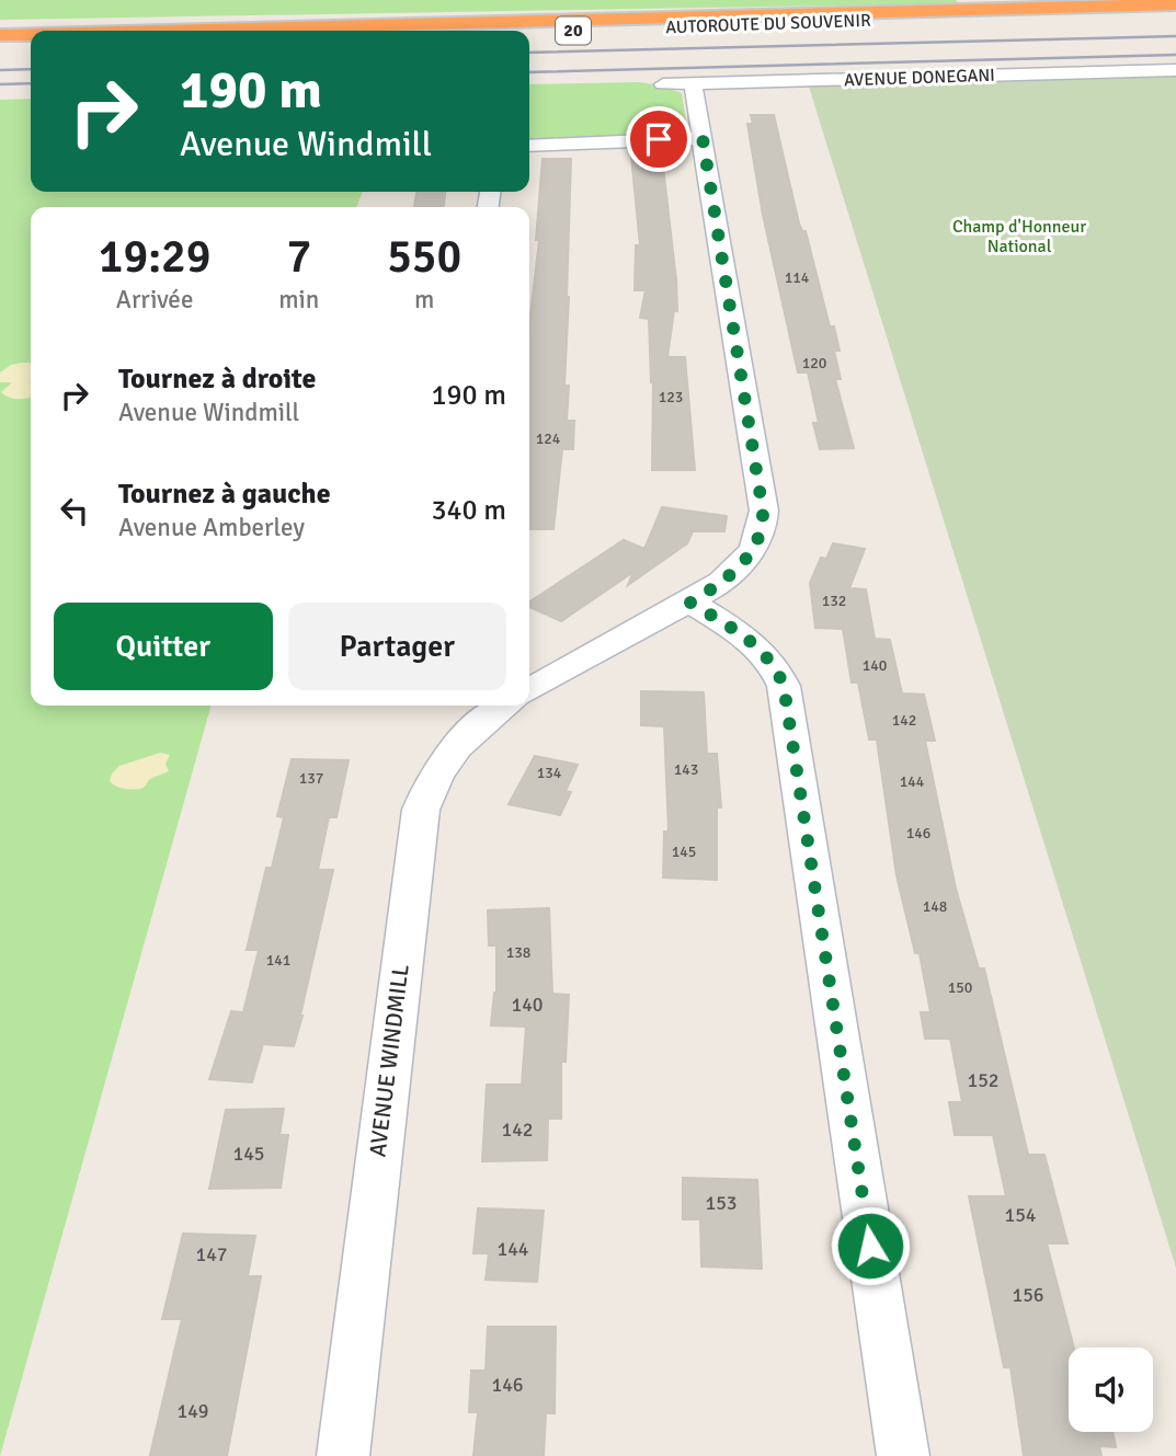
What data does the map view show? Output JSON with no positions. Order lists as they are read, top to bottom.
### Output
{
  "streets": {
    "highway": ["AUTOROUTE DU SOUVENIR", "20"],
    "street": ["AVENUE DONEGANI", "AVENUE WINDMILL"]
  },
  "crossings": [
    ["AVENUE DONEGANI", "AVENUE WINDMILL"]
  ],
  "parks": ["Champ d'Honneur National"],
  "house_numbers": [
    "114",
    "120",
    "123",
    "124",
    "132",
    "140",
    "142",
    "143",
    "134",
    "137",
    "144",
    "146",
    "145",
    "148",
    "138",
    "141",
    "150",
    "140",
    "152",
    "142",
    "145",
    "153",
    "154",
    "144",
    "147",
    "156",
    "146",
    "149"
  ],
  "page": {
    "turn": ["190 m", "Avenue Windmill"],
    "eta": [
      "19:29",
      "Arrivée",
      "7",
      "min",
      "550",
      "m"
    ],
    "list": [
      {
        "name": "Tournez à droite",
        "note": "Avenue Windmill",
        "value": "190 m"
      },
      {
        "name": "Tournez à gauche",
        "note": "Avenue Amberley",
        "value": "340 m"
      }
    ],
    "buttons": ["Quitter", "Partager"]
  }
}
